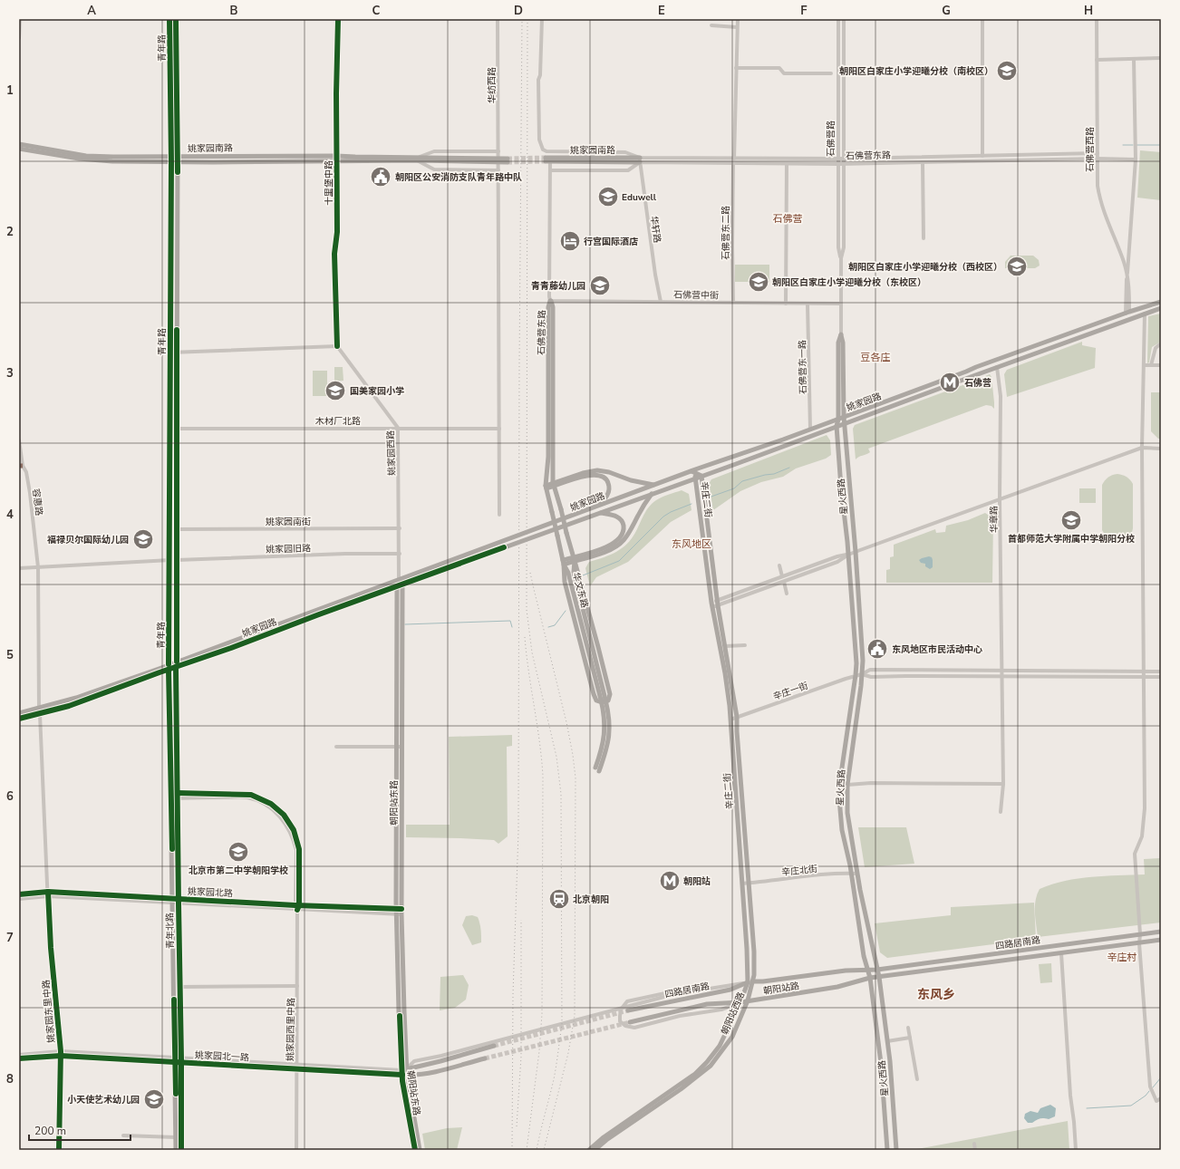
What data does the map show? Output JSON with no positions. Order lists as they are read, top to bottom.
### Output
{
  "streets": {
    "main road": [
      "青年路",
      "石佛营路",
      "姚家园南路",
      "石佛营东路",
      "姚家园路",
      "星火西路",
      "辛庄二街",
      "华文东路",
      "朝阳站东路",
      "青年北路",
      "四路居南路",
      "朝阳站路",
      "朝阳站西路"
    ],
    "street": [
      "华纺西路",
      "石佛营西路",
      "十里堡中路",
      "华轩路",
      "石佛营东二路",
      "石佛营中街",
      "石佛营东一路",
      "木材厂北路",
      "姚家园西路",
      "容惠路",
      "华章路",
      "姚家园南街",
      "姚家园旧路",
      "辛庄一街",
      "辛庄北街",
      "姚家园北路",
      "姚家园东里中路",
      "姚家园西里中路",
      "姚家园北一路"
    ]
  },
  "crossings": [
    ["青年路", "姚家园南路"],
    ["青年路", "姚家园路"],
    ["青年路", "木材厂北路"],
    ["青年路", "姚家园南街"],
    ["青年路", "姚家园旧路"],
    ["青年路", "青年北路"],
    ["华纺西路", "木材厂北路"],
    ["石佛营路", "石佛营东路"],
    ["石佛营路", "石佛营中街"],
    ["石佛营路", "姚家园路"],
    ["石佛营路", "星火西路"],
    ["姚家园南路", "石佛营东路"],
    ["姚家园南路", "十里堡中路"],
    ["姚家园南路", "华轩路"],
    ["石佛营西路", "石佛营东路"],
    ["石佛营西路", "姚家园路"],
    ["石佛营东路", "华轩路"],
    ["石佛营东路", "石佛营东二路"],
    ["石佛营东路", "石佛营中街"],
    ["石佛营东路", "华文东路"],
    ["十里堡中路", "姚家园西路"],
    ["华轩路", "石佛营中街"],
    ["石佛营东二路", "石佛营中街"],
    ["石佛营中街", "石佛营东一路"],
    ["石佛营东一路", "姚家园路"],
    ["姚家园路", "姚家园西路"],
    ["姚家园路", "星火西路"],
    ["姚家园路", "辛庄二街"],
    ["姚家园路", "容惠路"],
    ["姚家园路", "华章路"],
    ["姚家园路", "朝阳站东路"],
    ["姚家园路", "青年北路"],
    ["姚家园路", "姚家园东里中路"],
    ["木材厂北路", "姚家园西路"],
    ["姚家园西路", "姚家园南街"],
    ["姚家园西路", "姚家园旧路"],
    ["星火西路", "辛庄一街"],
    ["星火西路", "辛庄北街"],
    ["星火西路", "四路居南路"],
    ["星火西路", "朝阳站路"],
    ["辛庄二街", "辛庄一街"],
    ["辛庄二街", "辛庄北街"],
    ["辛庄二街", "朝阳站西路"],
    ["华章路", "辛庄一街"],
    ["朝阳站东路", "姚家园北路"],
    ["朝阳站东路", "姚家园北一路"],
    ["辛庄北街", "朝阳站西路"],
    ["姚家园北路", "青年北路"],
    ["姚家园北路", "姚家园东里中路"],
    ["姚家园北路", "姚家园西里中路"],
    ["青年北路", "姚家园西里中路"],
    ["青年北路", "姚家园北一路"],
    ["四路居南路", "朝阳站路"],
    ["四路居南路", "朝阳站西路"],
    ["朝阳站路", "朝阳站西路"],
    ["姚家园东里中路", "姚家园北一路"],
    ["姚家园西里中路", "姚家园北一路"]
  ],
  "districts": [
    "石佛营",
    "豆各庄",
    "东风地区",
    "辛庄村",
    "东风乡"
  ],
  "places": {
    "school or university": [
      "朝阳区白家庄小学迎曦分校（南校区）",
      "Eduwell",
      "朝阳区白家庄小学迎曦分校（西校区）",
      "朝阳区白家庄小学迎曦分校（东校区）",
      "青青藤幼儿园",
      "国美家园小学",
      "首都师范大学附属中学朝阳分校",
      "福禄贝尔国际幼儿园",
      "北京市第二中学朝阳学校",
      "小天使艺术幼儿园"
    ],
    "public building": ["朝阳区公安消防支队青年路中队", "东风地区市民活动中心"],
    "hotel": ["行宫国际酒店"],
    "metro station": ["石佛营", "朝阳站"],
    "station": ["北京朝阳"]
  },
  "scale_bar": "200 m",
  "grid": {
    "columns": [
      "A",
      "B",
      "C",
      "D",
      "E",
      "F",
      "G",
      "H"
    ],
    "rows": [
      "1",
      "2",
      "3",
      "4",
      "5",
      "6",
      "7",
      "8"
    ]
  }
}
